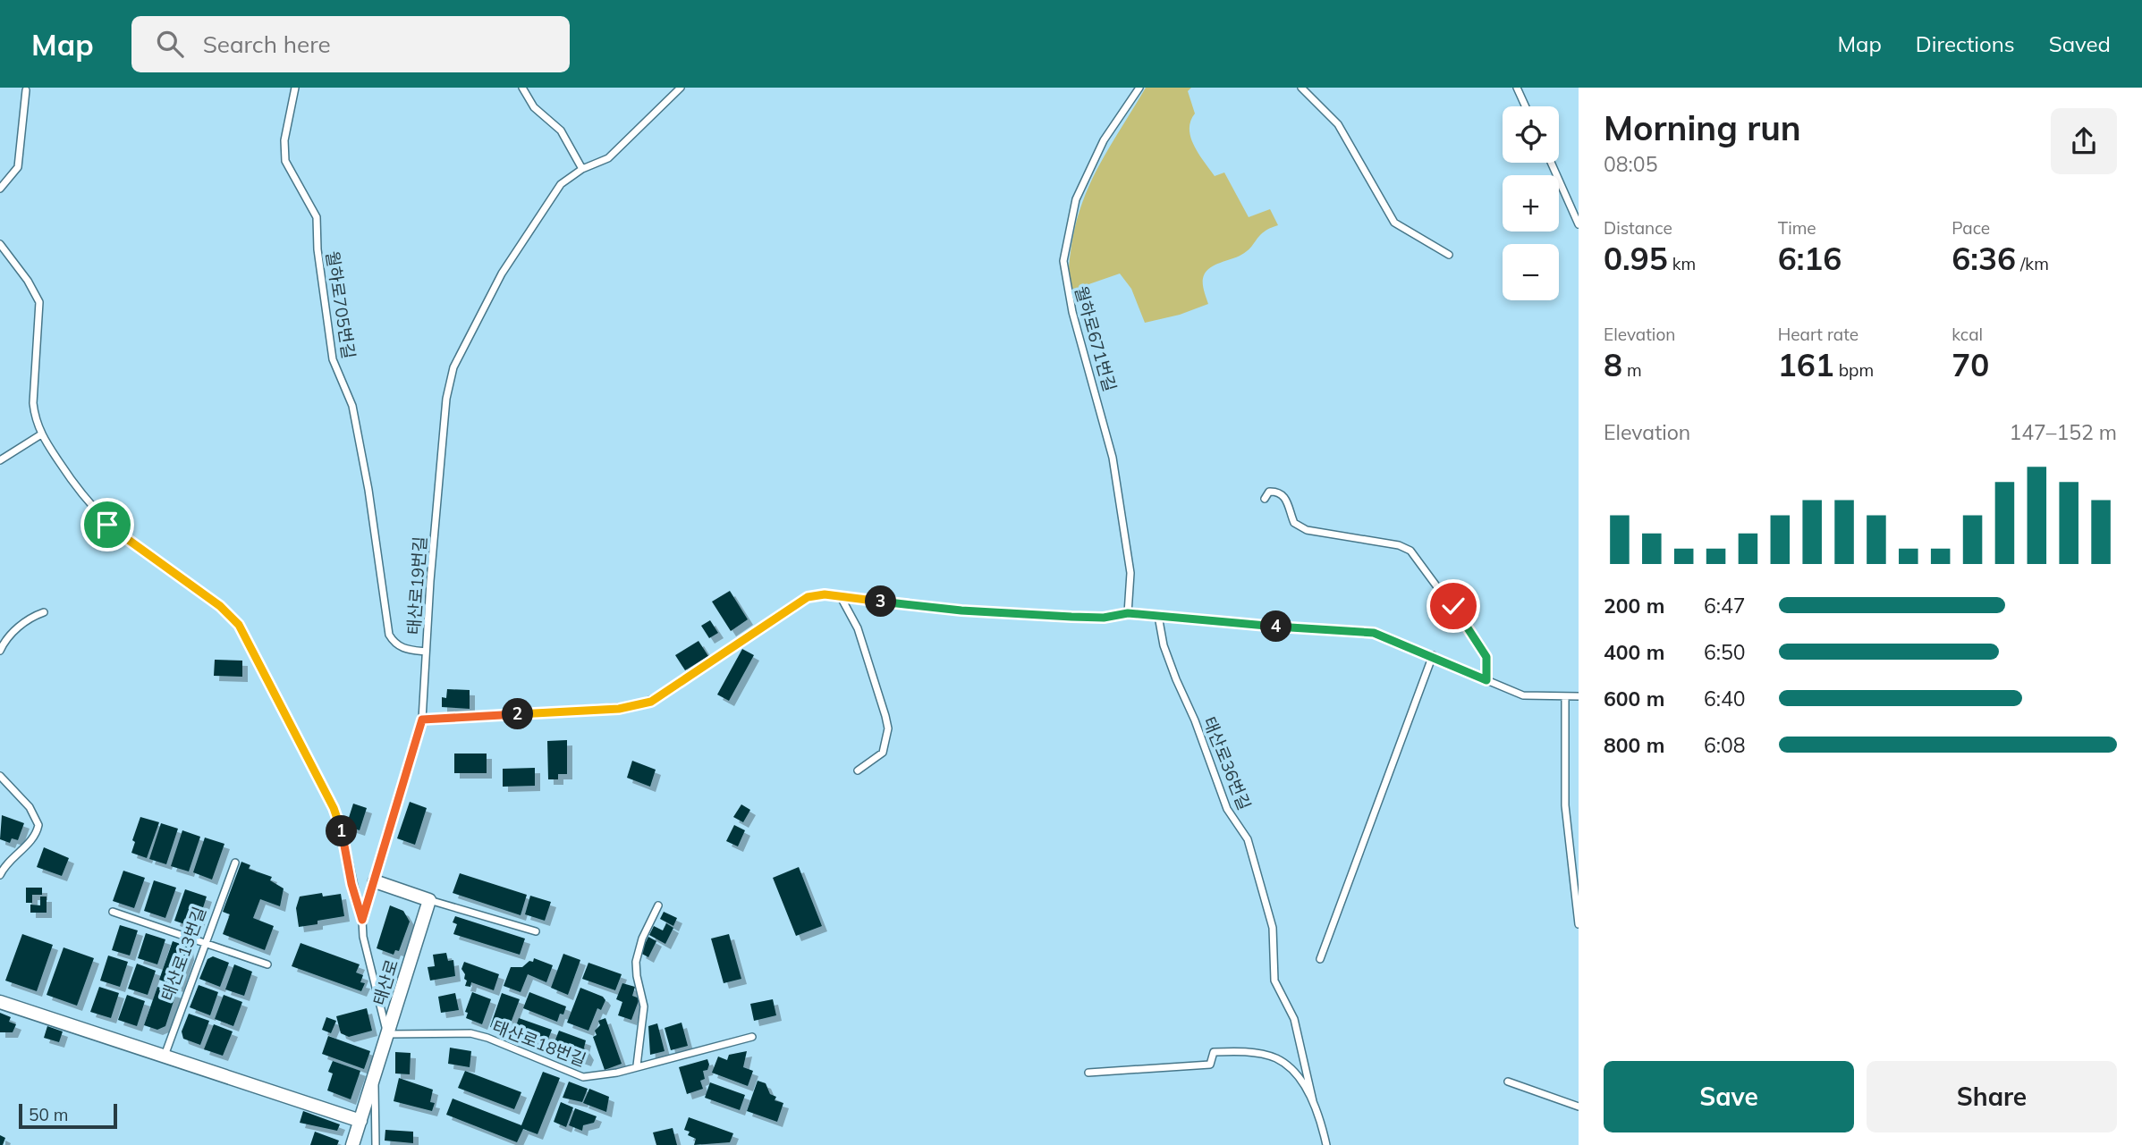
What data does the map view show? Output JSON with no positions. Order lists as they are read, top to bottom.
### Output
{
  "streets": {
    "street": ["태산로"],
    "lane": [
      "월하로705번길",
      "월하로671번길",
      "태산로19번길",
      "태산로36번길",
      "태산로13번길",
      "태산로18번길"
    ]
  },
  "crossings": [
    ["월하로705번길", "태산로19번길"],
    ["태산로19번길", "태산로"],
    ["태산로19번길", "태산로18번길"],
    ["태산로", "태산로18번길"]
  ],
  "scale_bar": "50 m",
  "page": {
    "header": "Map",
    "search": "Search here",
    "nav": ["Map", "Directions", "Saved"],
    "heading": ["Morning run", "08:05"],
    "map_buttons": ["+", "−"],
    "stats": [
      ["Distance", "0.95 km"],
      ["Time", "6:16"],
      ["Pace", "6:36 /km"],
      ["Elevation", "8 m"],
      ["Heart rate", "161 bpm"],
      ["kcal", "70"]
    ],
    "chart": ["Elevation", "147–152 m"],
    "list": [
      {
        "name": "200 m",
        "note": "6:47"
      },
      {
        "name": "400 m",
        "note": "6:50"
      },
      {
        "name": "600 m",
        "note": "6:40"
      },
      {
        "name": "800 m",
        "note": "6:08"
      }
    ],
    "pins": [
      "3",
      "4",
      "2",
      "1"
    ],
    "buttons": ["Save", "Share"],
    "scale": "50 m"
  }
}
